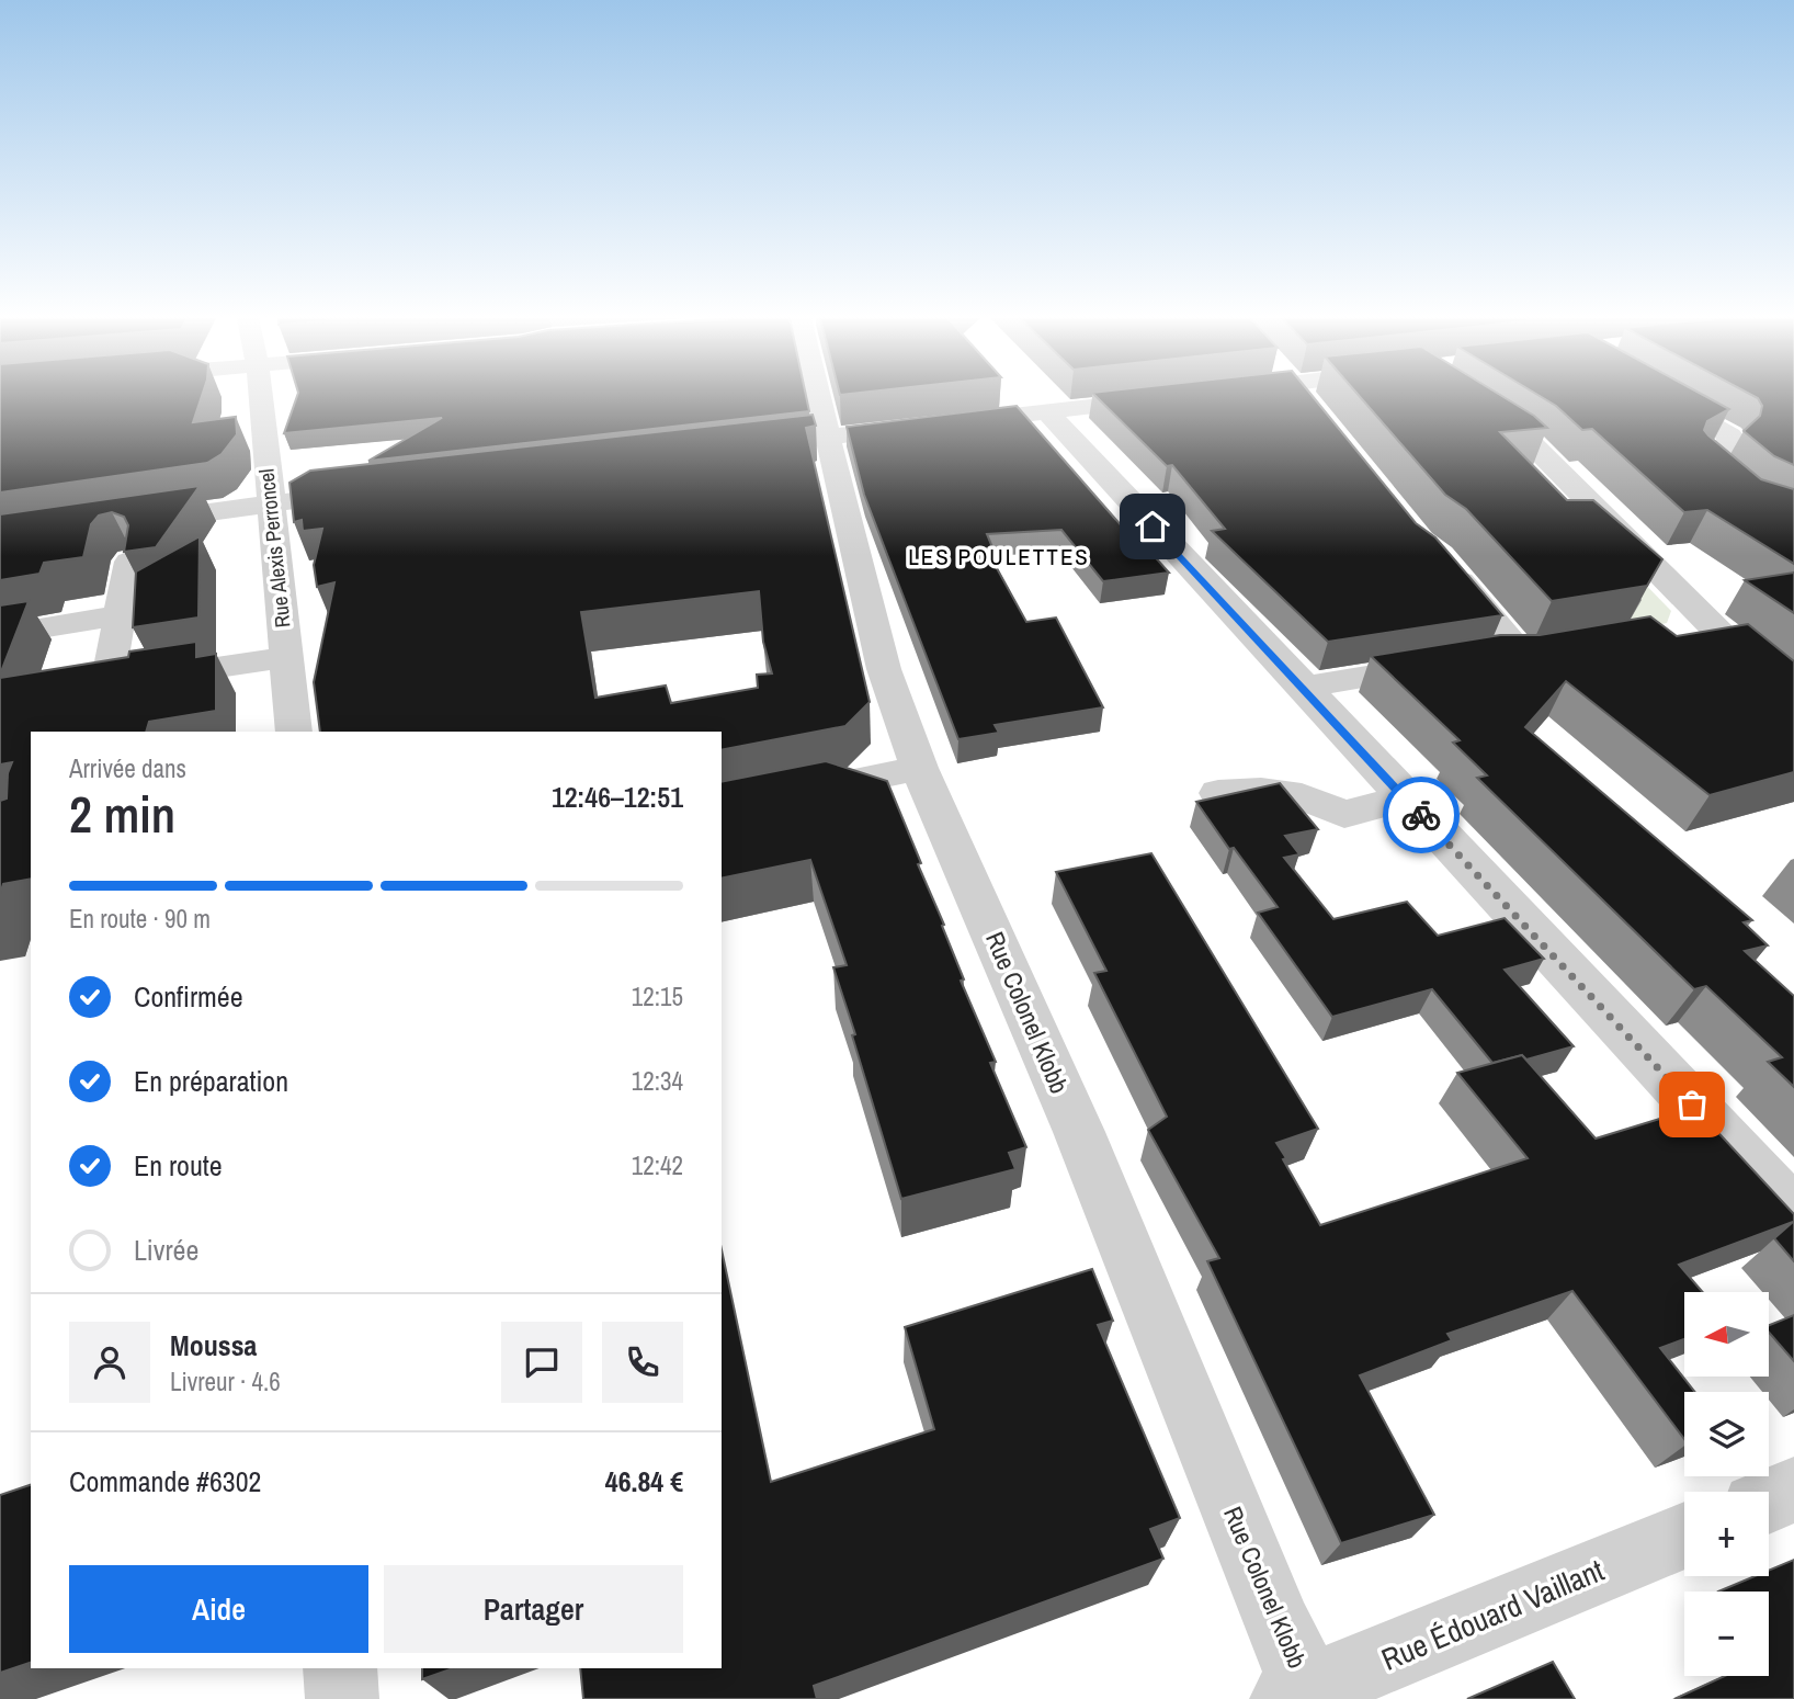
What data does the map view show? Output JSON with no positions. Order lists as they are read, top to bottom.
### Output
{
  "streets": {
    "street": ["Rue Alexis Perroncel", "Rue Colonel Klobb", "Rue Édouard Vaillant"]
  },
  "crossings": [
    ["Rue Colonel Klobb", "Rue Édouard Vaillant"]
  ],
  "districts": ["LES POULETTES"],
  "north": "left",
  "page": {
    "heading": ["2 min", "Arrivée dans", "12:46–12:51"],
    "panel": [
      "Moussa",
      "Livreur · 4.6",
      "Commande #6302",
      "46.84 €"
    ],
    "bar": "En route · 90 m",
    "list": [
      ["Confirmée", "12:15"],
      ["En préparation", "12:34"],
      ["En route", "12:42"],
      "Livrée"
    ],
    "map_buttons": ["+", "−"],
    "buttons": ["Aide", "Partager"]
  }
}
